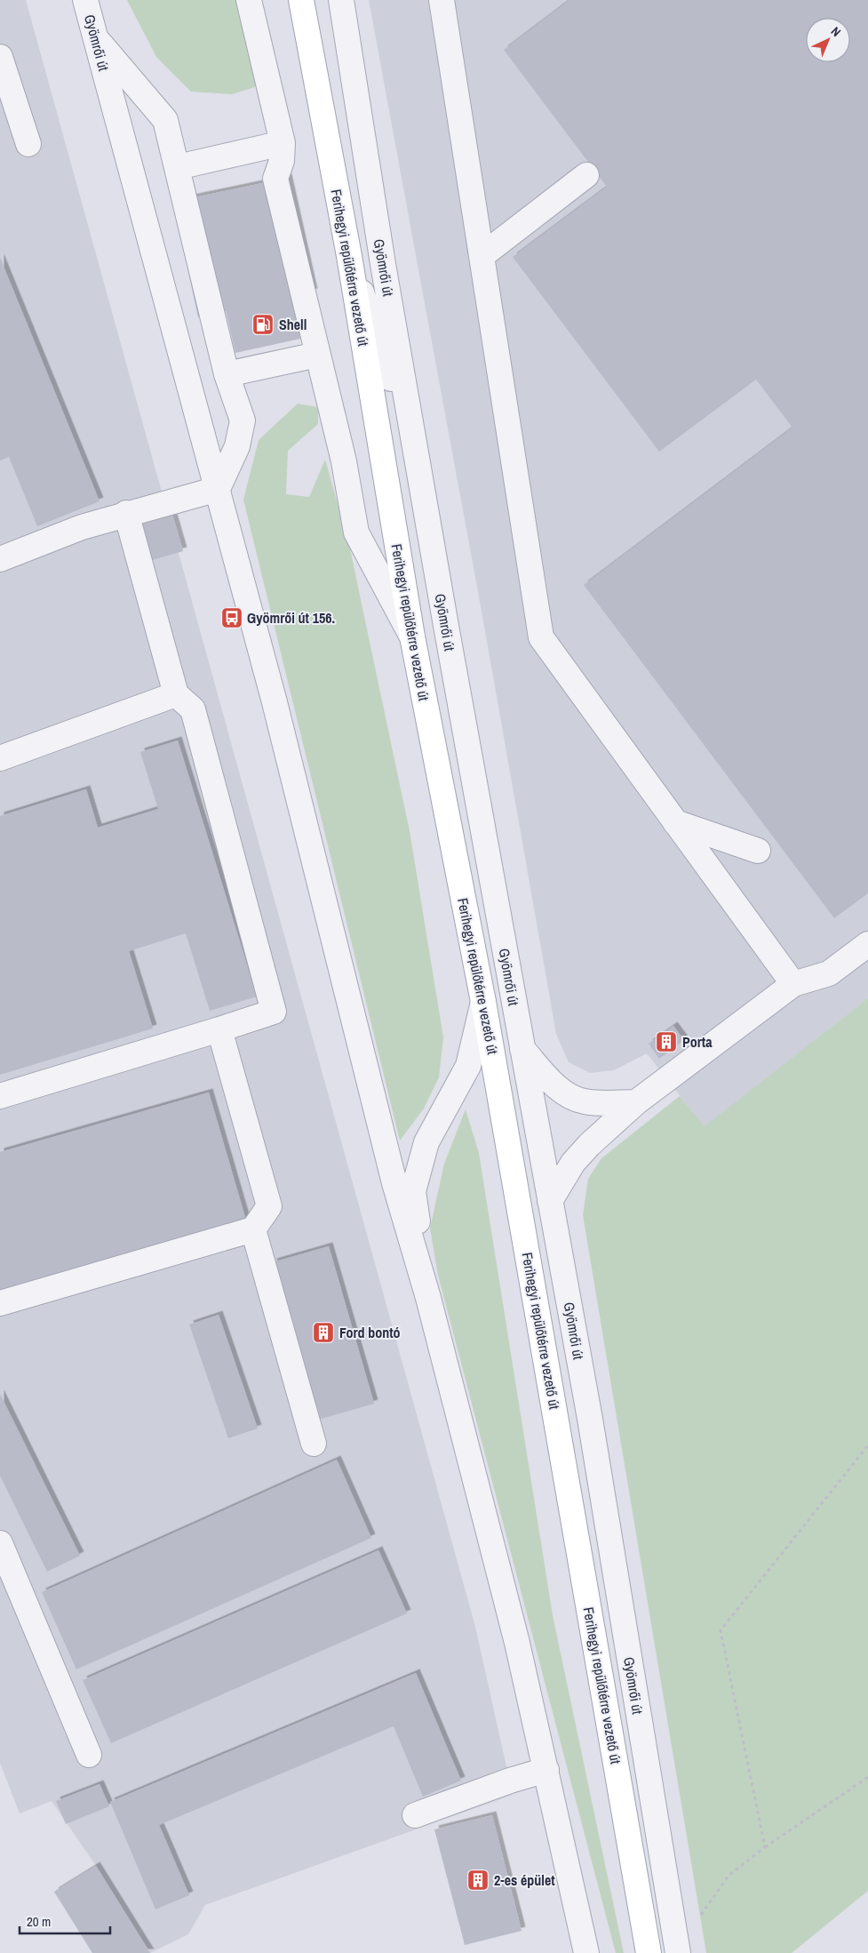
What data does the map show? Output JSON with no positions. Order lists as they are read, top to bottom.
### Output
{
  "streets": {
    "main road": ["Ferihegyi repülőtérre vezető út"],
    "street": ["Gyömrői út"]
  },
  "crossings": [
    ["Gyömrői út", "Ferihegyi repülőtérre vezető út"]
  ],
  "places": {
    "fuel station": ["Shell"],
    "bus stop": ["Gyömrői út 156."],
    "building": ["Porta", "Ford bontó", "2-es épület"]
  },
  "scale_bar": "20 m",
  "north": "top right"
}
